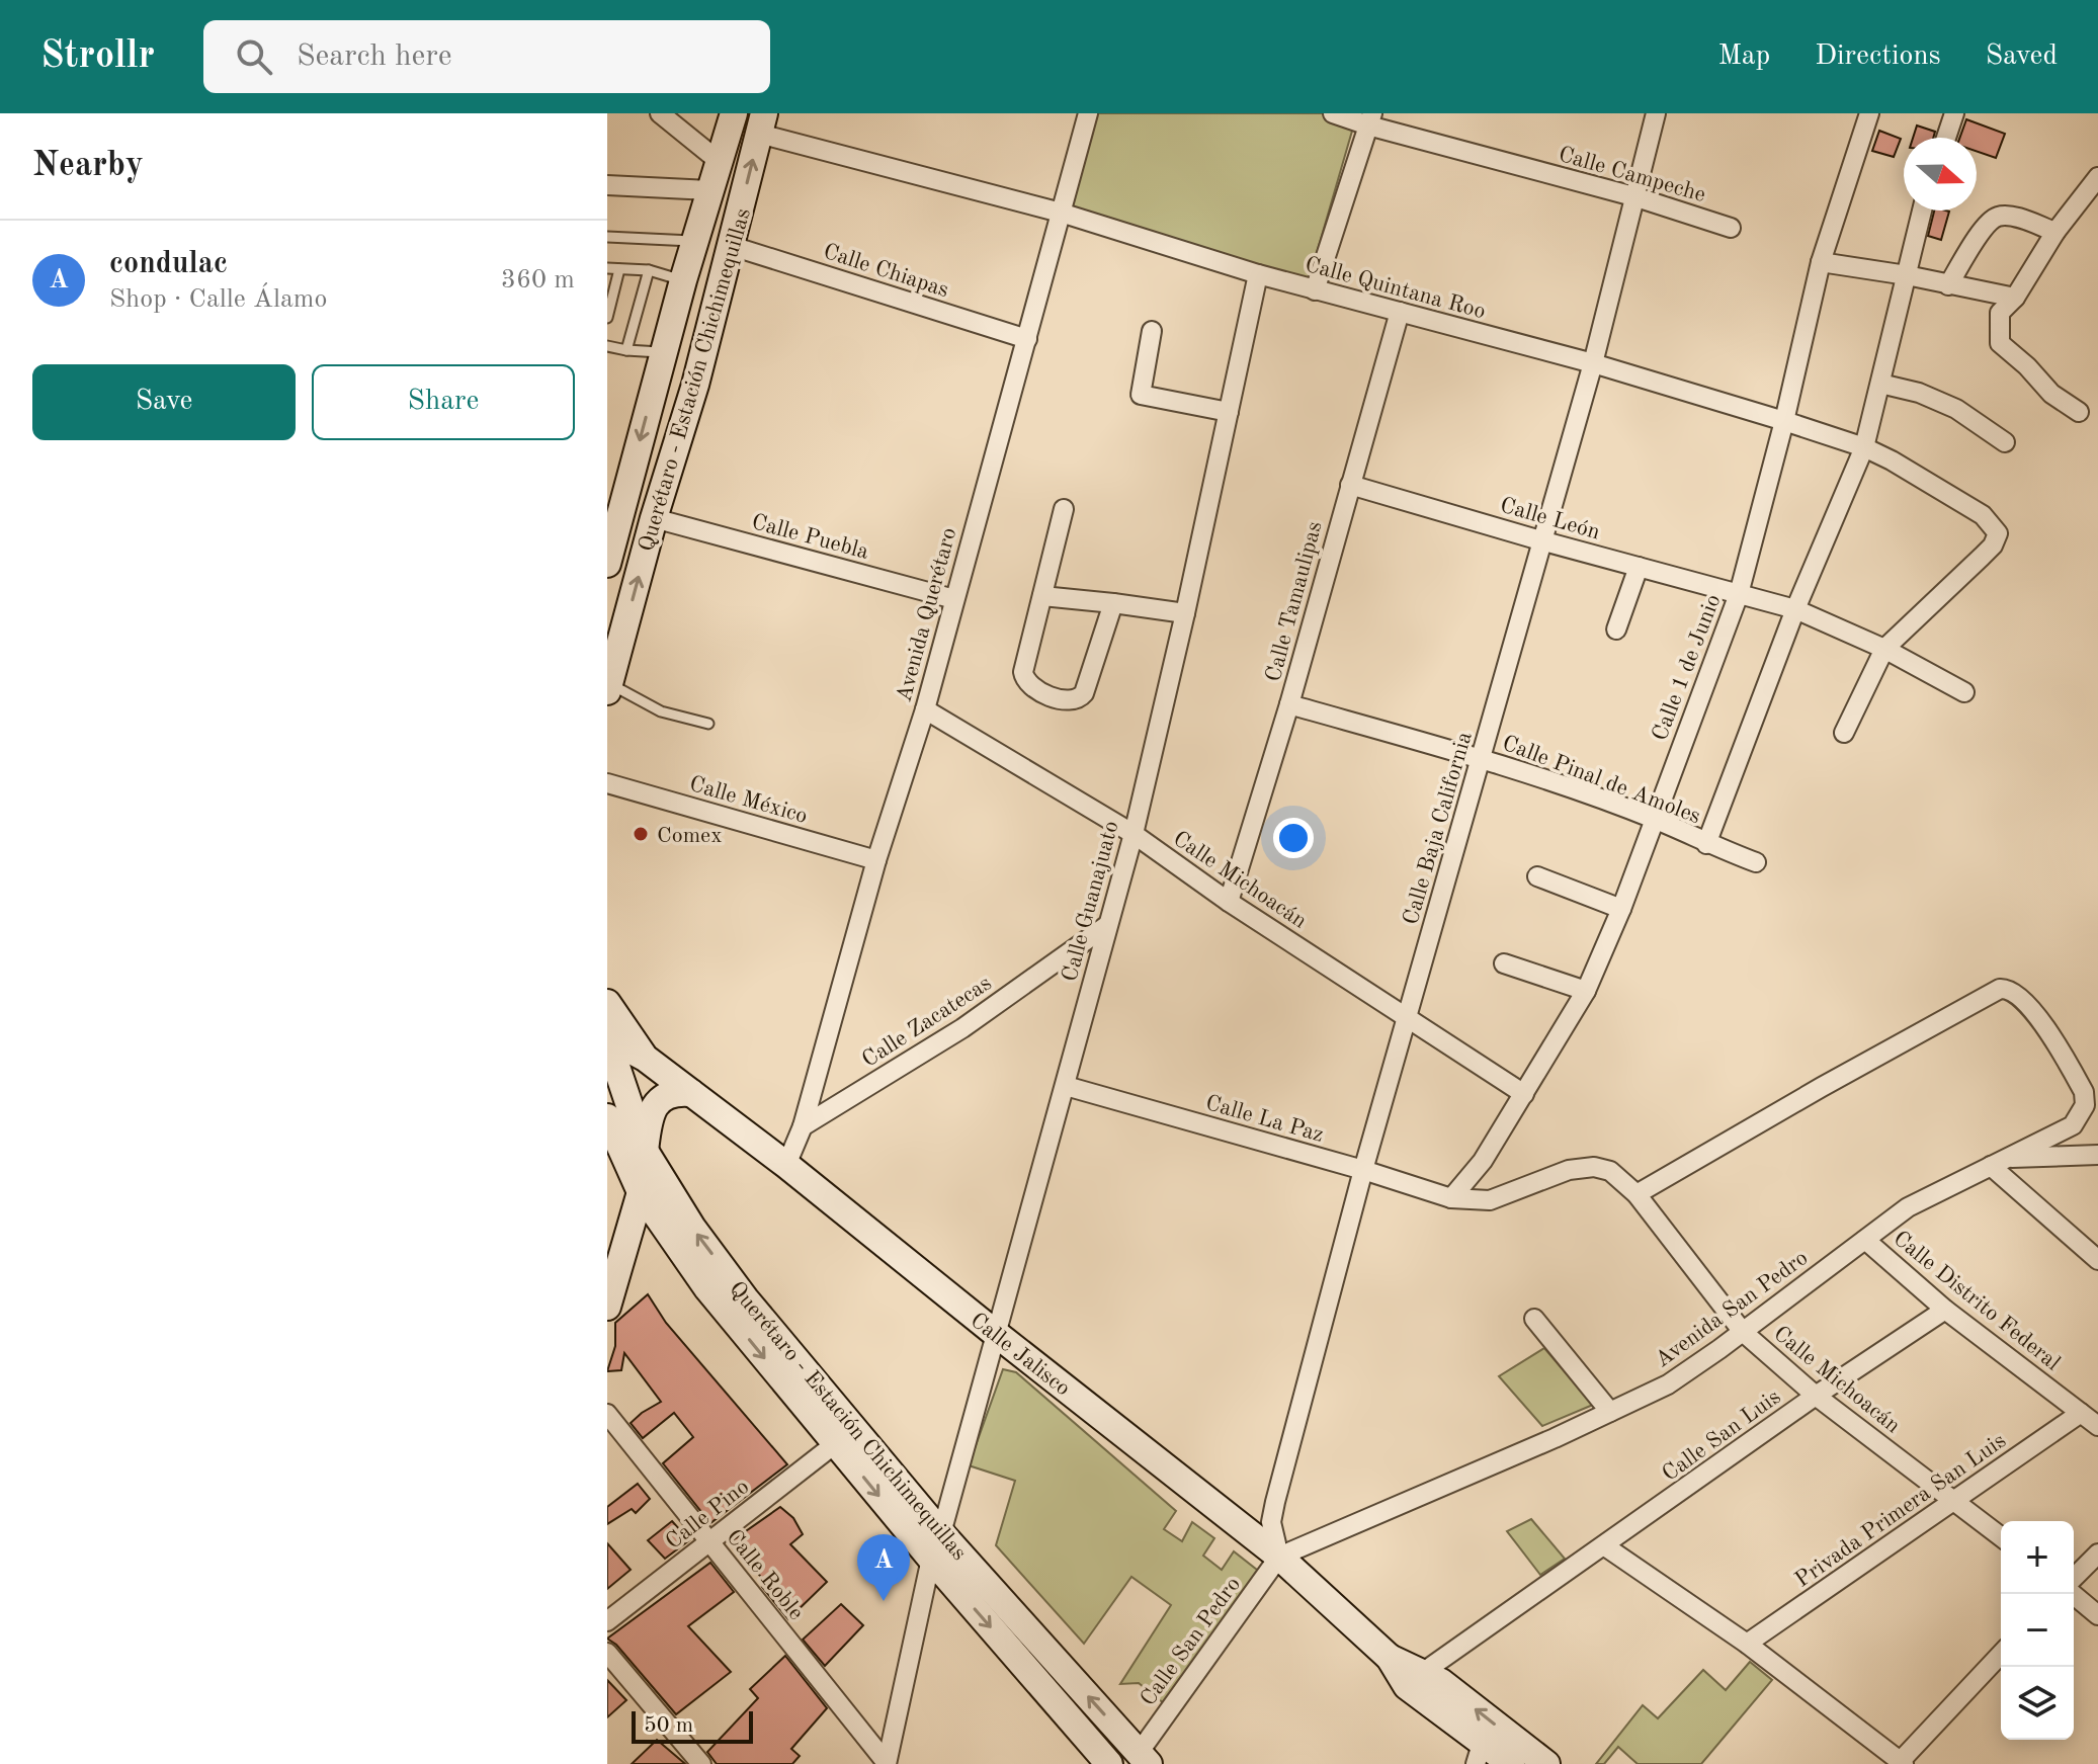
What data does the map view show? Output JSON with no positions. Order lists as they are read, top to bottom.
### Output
{
  "streets": {
    "main road": ["Querétaro - Estación Chichimequillas", "Calle Jalisco"],
    "street": [
      "Calle Campeche",
      "Calle Chiapas",
      "Calle Quintana Roo",
      "Calle León",
      "Calle Puebla",
      "Calle Tamaulipas",
      "Avenida Querétaro",
      "Calle 1 de Junio",
      "Calle Pinal de Amoles",
      "Calle México",
      "Calle Baja California",
      "Calle Michoacán",
      "Calle Guanajuato",
      "Calle Zacatecas",
      "Calle La Paz",
      "Calle Distrito Federal",
      "Avenida San Pedro",
      "Calle San Luis",
      "Privada Primera San Luis",
      "Calle Pino",
      "Calle Roble",
      "Calle San Pedro"
    ]
  },
  "crossings": [
    ["Calle Campeche", "Calle Baja California"],
    ["Calle Chiapas", "Querétaro - Estación Chichimequillas"],
    ["Calle Chiapas", "Avenida Querétaro"],
    ["Calle Quintana Roo", "Querétaro - Estación Chichimequillas"],
    ["Calle Quintana Roo", "Calle Tamaulipas"],
    ["Calle Quintana Roo", "Avenida Querétaro"],
    ["Calle Quintana Roo", "Calle 1 de Junio"],
    ["Calle Quintana Roo", "Calle Baja California"],
    ["Calle Quintana Roo", "Calle Guanajuato"],
    ["Querétaro - Estación Chichimequillas", "Calle Puebla"],
    ["Querétaro - Estación Chichimequillas", "Calle Guanajuato"],
    ["Querétaro - Estación Chichimequillas", "Calle Jalisco"],
    ["Querétaro - Estación Chichimequillas", "Calle Pino"],
    ["Querétaro - Estación Chichimequillas", "Calle San Pedro"],
    ["Calle León", "Calle Tamaulipas"],
    ["Calle León", "Calle 1 de Junio"],
    ["Calle León", "Calle Baja California"],
    ["Calle Puebla", "Avenida Querétaro"],
    ["Calle Tamaulipas", "Calle Pinal de Amoles"],
    ["Calle Tamaulipas", "Calle Michoacán"],
    ["Avenida Querétaro", "Calle México"],
    ["Avenida Querétaro", "Calle Michoacán"],
    ["Avenida Querétaro", "Calle Zacatecas"],
    ["Calle 1 de Junio", "Calle Pinal de Amoles"],
    ["Calle 1 de Junio", "Calle Michoacán"],
    ["Calle 1 de Junio", "Calle La Paz"],
    ["Calle Pinal de Amoles", "Calle Baja California"],
    ["Calle Baja California", "Calle Michoacán"],
    ["Calle Baja California", "Calle La Paz"],
    ["Calle Baja California", "Avenida San Pedro"],
    ["Calle Baja California", "Calle Jalisco"],
    ["Calle Baja California", "Calle San Pedro"],
    ["Calle Michoacán", "Calle Guanajuato"],
    ["Calle Michoacán", "Calle La Paz"],
    ["Calle Michoacán", "Avenida San Pedro"],
    ["Calle Michoacán", "Calle San Luis"],
    ["Calle Michoacán", "Privada Primera San Luis"],
    ["Calle Guanajuato", "Calle Zacatecas"],
    ["Calle Guanajuato", "Calle La Paz"],
    ["Calle Guanajuato", "Calle Jalisco"],
    ["Calle Distrito Federal", "Avenida San Pedro"],
    ["Calle Distrito Federal", "Calle San Luis"],
    ["Calle Distrito Federal", "Privada Primera San Luis"],
    ["Avenida San Pedro", "Calle Jalisco"],
    ["Avenida San Pedro", "Calle San Pedro"],
    ["Calle Jalisco", "Calle San Luis"],
    ["Calle Jalisco", "Calle San Pedro"],
    ["Calle Pino", "Calle Roble"]
  ],
  "places": ["Comex"],
  "scale_bar": "50 m",
  "north": "right",
  "page": {
    "header": "Strollr",
    "search": "Search here",
    "nav": ["Map", "Directions", "Saved"],
    "heading": "Nearby",
    "list": [
      {
        "mark": "A",
        "name": "condulac",
        "note": "Shop · Calle Álamo",
        "value": "360 m"
      }
    ],
    "buttons": ["Save", "Share"],
    "map_buttons": ["+", "−"],
    "pins": "A",
    "scale": "50 m"
  }
}
